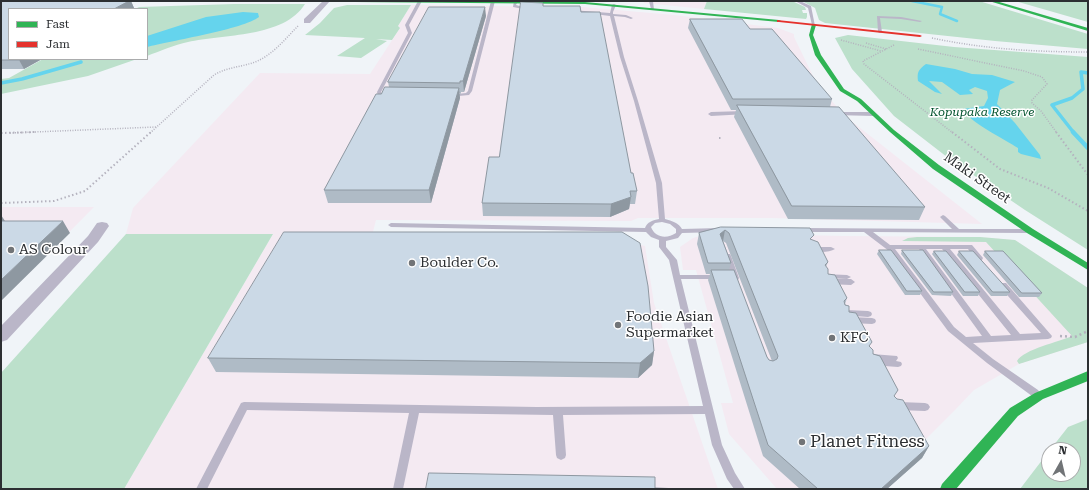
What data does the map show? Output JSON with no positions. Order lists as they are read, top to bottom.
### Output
{
  "streets": {
    "main road": ["Maki Street"]
  },
  "parks": ["Kopupaka Reserve"],
  "places": [
    "AS Colour",
    "Boulder Co.",
    "Foodie Asian Supermarket",
    "KFC",
    "Planet Fitness"
  ],
  "legend": ["Fast", "Jam"],
  "north": "top"
}
